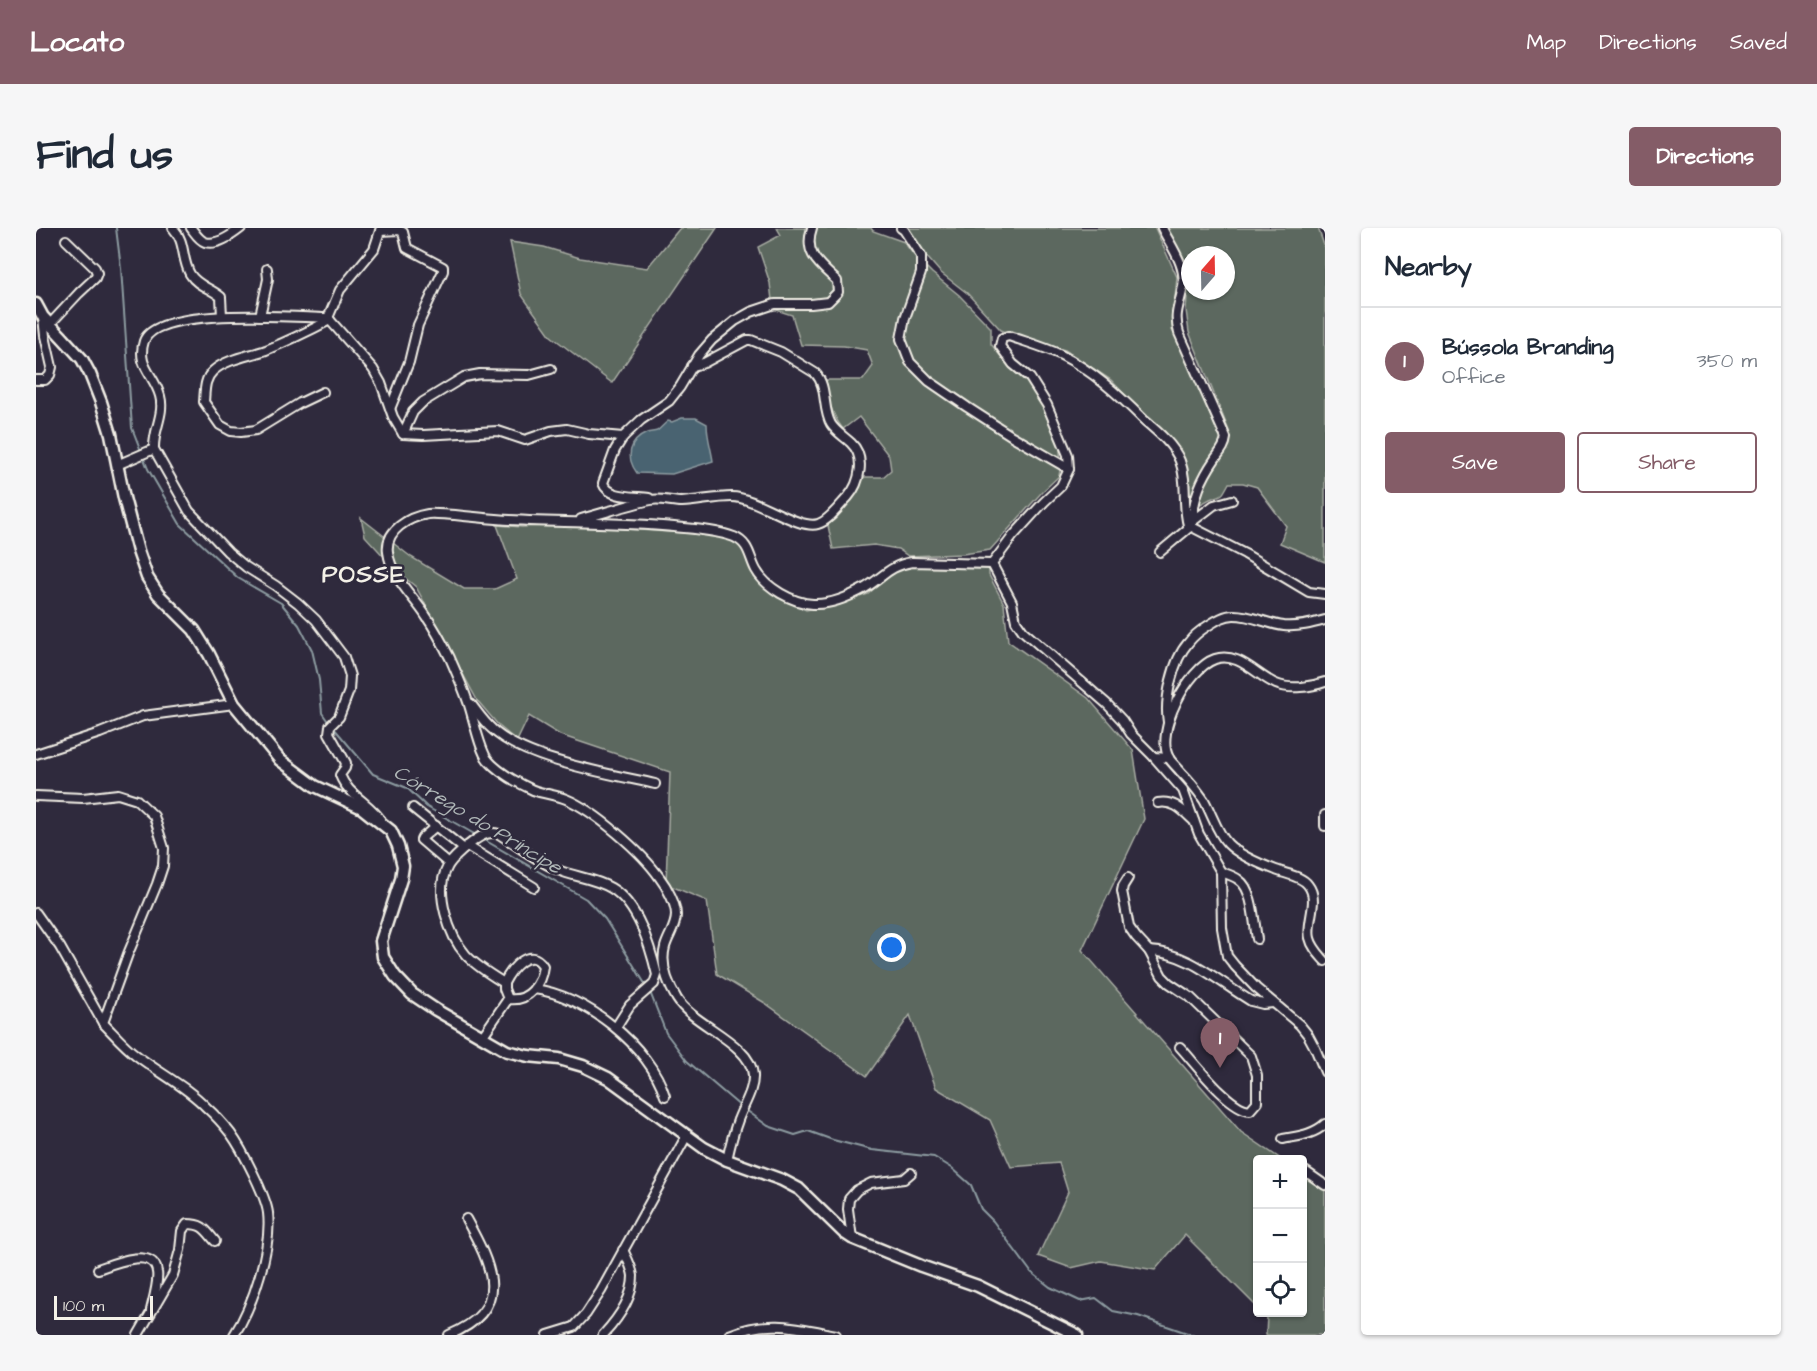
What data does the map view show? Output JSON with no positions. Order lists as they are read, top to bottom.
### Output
{
  "districts": ["POSSE"],
  "water": ["Córrego do Príncipe"],
  "scale_bar": "100 m",
  "north": "top",
  "page": {
    "header": "Locato",
    "nav": ["Map", "Directions", "Saved"],
    "title": "Find us",
    "buttons": [
      "Directions",
      ["Save", "Share"]
    ],
    "heading": "Nearby",
    "list": [
      {
        "mark": "1",
        "name": "Bússola Branding",
        "note": "Office",
        "value": "350 m"
      }
    ],
    "pins": "1",
    "map_buttons": ["+", "−"],
    "scale": "100 m"
  }
}
